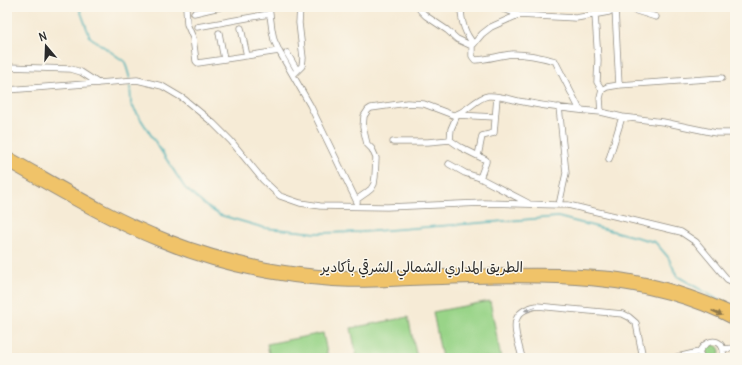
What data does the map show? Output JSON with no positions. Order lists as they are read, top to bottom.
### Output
{
  "streets": {
    "highway": ["الطريق المداري الشمالي الشرقي بأكادير"]
  },
  "north": "top"
}
